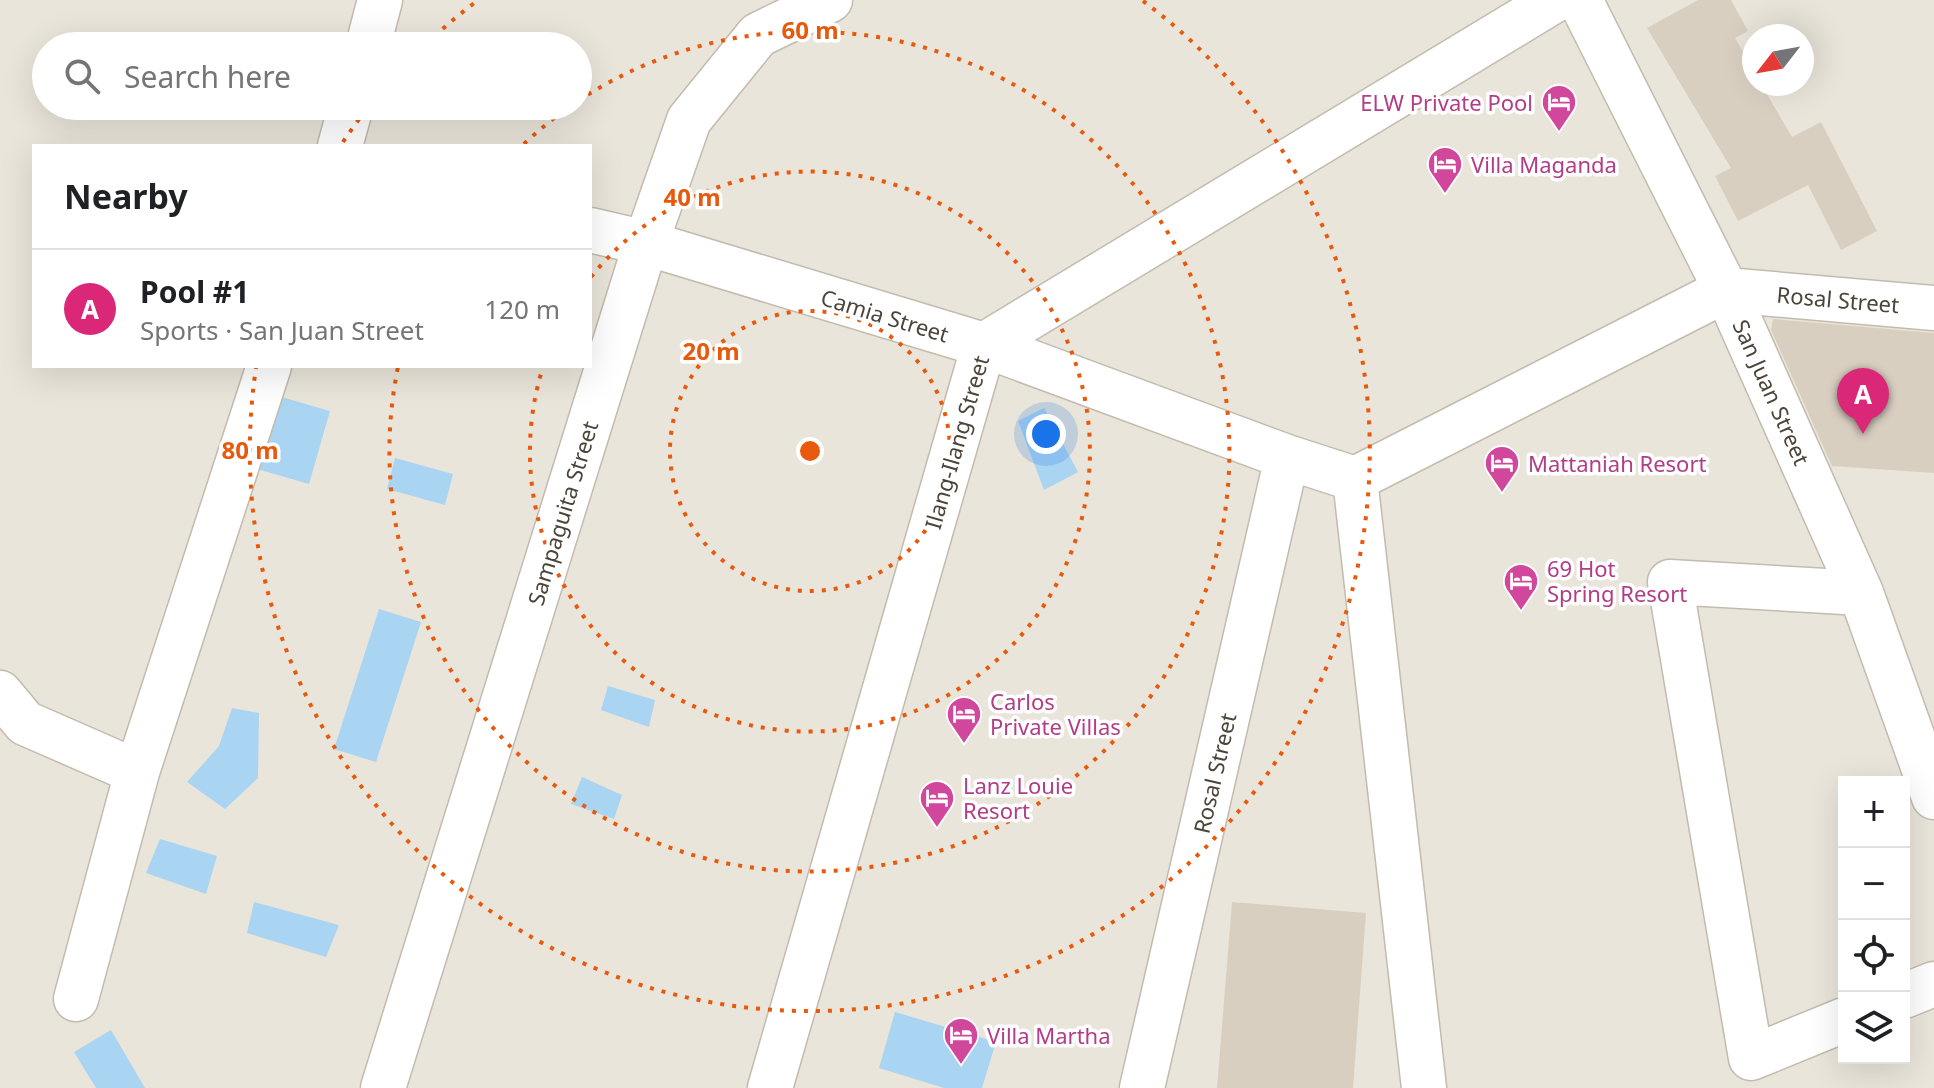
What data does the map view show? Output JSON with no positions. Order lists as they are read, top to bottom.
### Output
{
  "streets": {
    "street": [
      "Rosal Street",
      "Camia Street",
      "San Juan Street",
      "Ilang-Ilang Street",
      "Sampaguita Street"
    ]
  },
  "crossings": [
    ["Rosal Street", "Camia Street"],
    ["Rosal Street", "San Juan Street"],
    ["Camia Street", "Ilang-Ilang Street"],
    ["Camia Street", "Sampaguita Street"]
  ],
  "places": {
    "hotel": [
      "ELW Private Pool",
      "Villa Maganda",
      "Mattaniah Resort",
      "69 Hot Spring Resort",
      "Carlos Private Villas",
      "Lanz Louie Resort",
      "Villa Martha"
    ]
  },
  "north": "bottom left",
  "page": {
    "search": "Search here",
    "heading": "Nearby",
    "list": [
      {
        "mark": "A",
        "name": "Pool #1",
        "note": "Sports · San Juan Street",
        "value": "120 m"
      }
    ],
    "pins": "A",
    "map_buttons": ["+", "−"]
  },
  "rings": [
    "60 m",
    "40 m",
    "20 m",
    "80 m"
  ]
}
